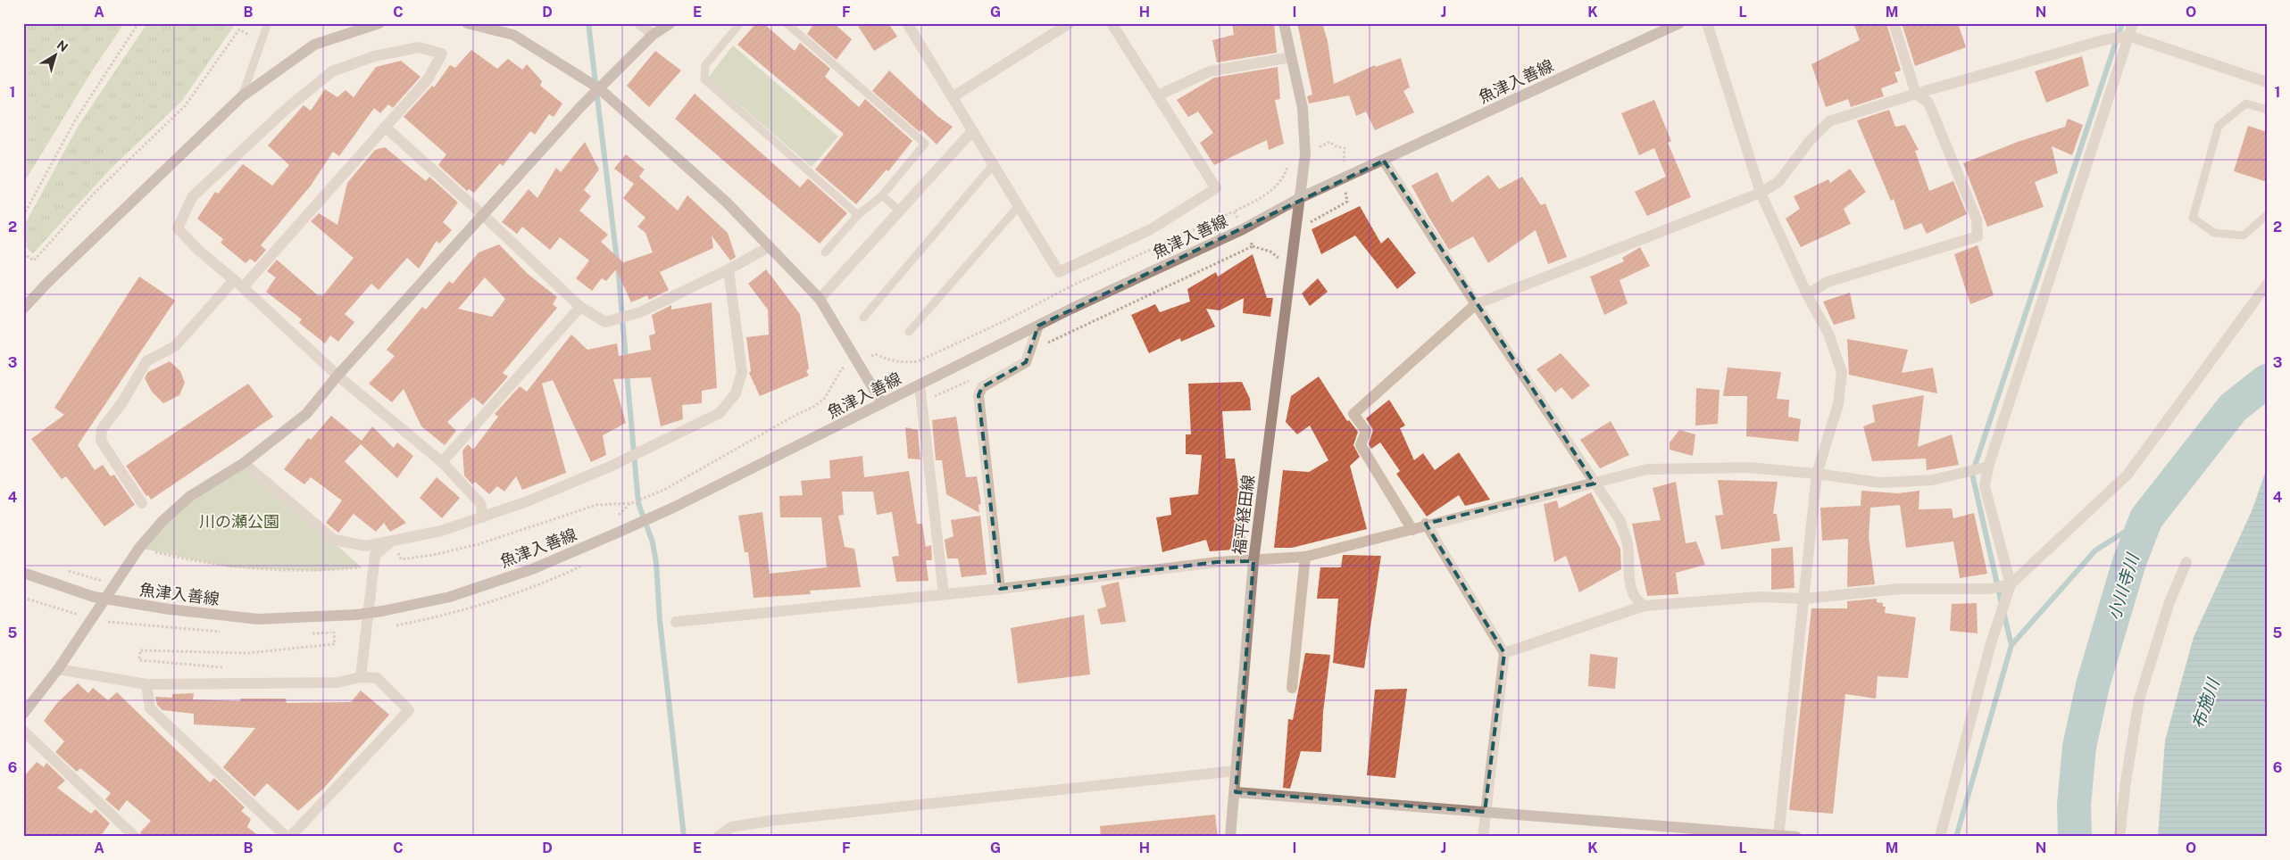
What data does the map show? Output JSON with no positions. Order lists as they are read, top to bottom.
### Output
{
  "streets": {
    "street": ["魚津入善線", "福平経田線"]
  },
  "crossings": [
    ["魚津入善線", "福平経田線"]
  ],
  "water": ["小川寺川", "布施川"],
  "parks": ["川の瀬公園"],
  "north": "top right",
  "grid": {
    "columns": [
      "A",
      "B",
      "C",
      "D",
      "E",
      "F",
      "G",
      "H",
      "I",
      "J",
      "K",
      "L",
      "M",
      "N",
      "O"
    ],
    "rows": [
      "1",
      "2",
      "3",
      "4",
      "5",
      "6"
    ]
  }
}
